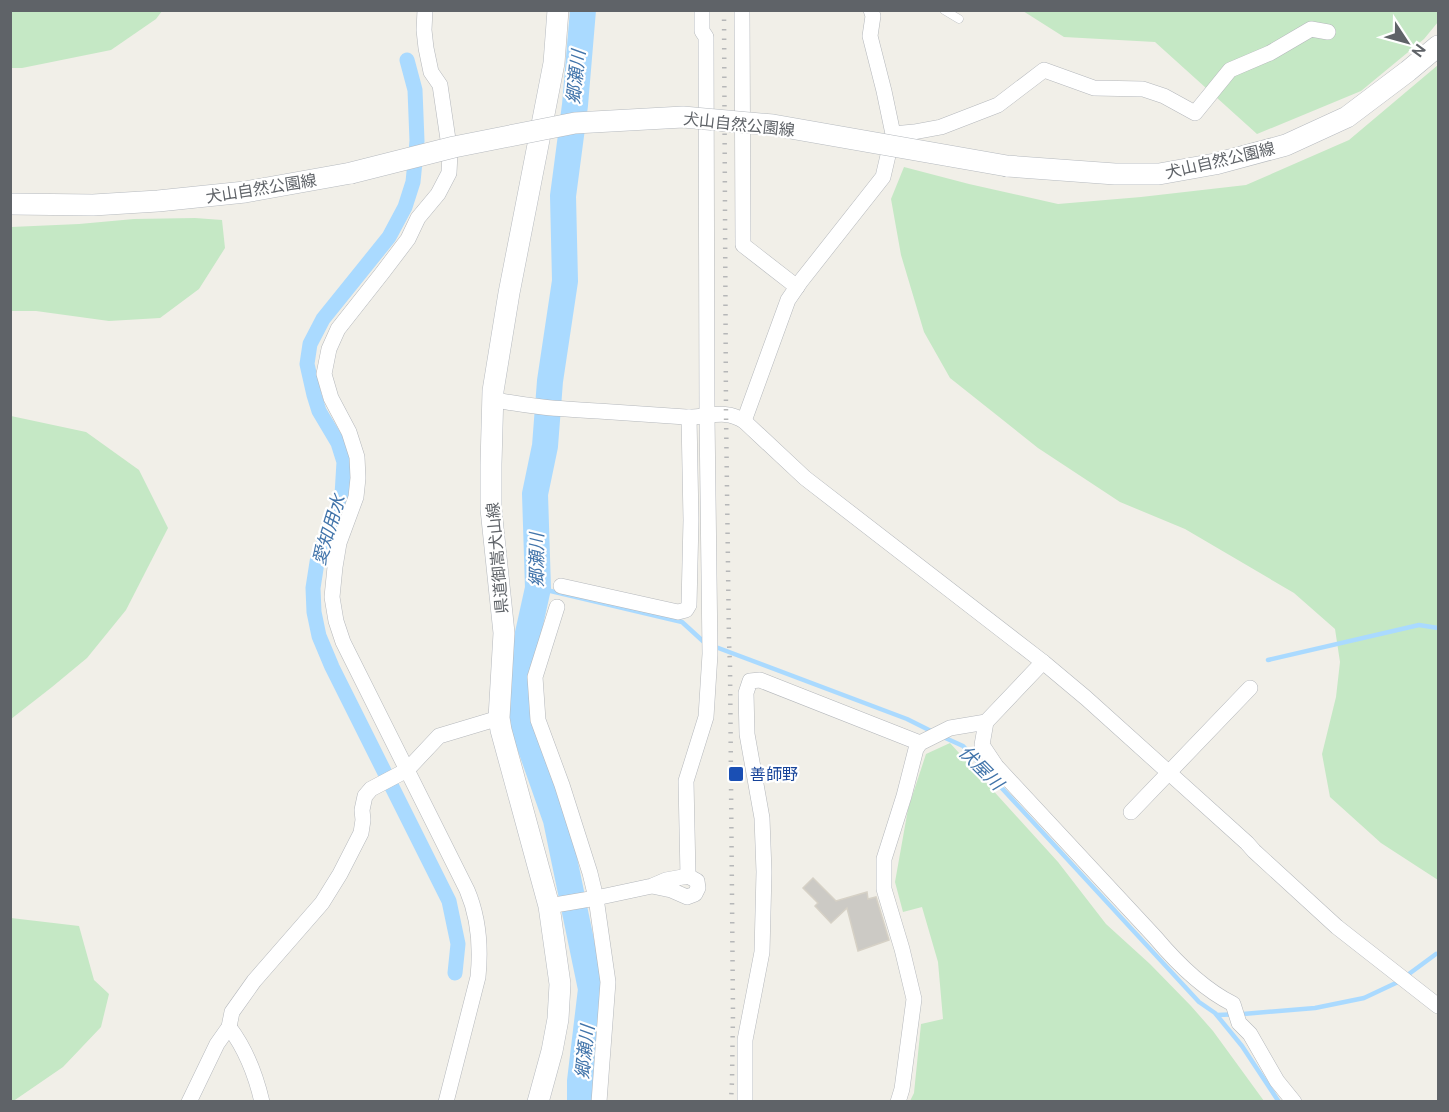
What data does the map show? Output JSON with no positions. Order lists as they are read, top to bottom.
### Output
{
  "streets": {
    "main road": ["犬山自然公園線", "県道御嵩犬山線"]
  },
  "water": ["郷瀬川", "愛知用水", "伏屋川"],
  "places": {
    "transit": ["善師野"]
  },
  "north": "bottom right"
}
